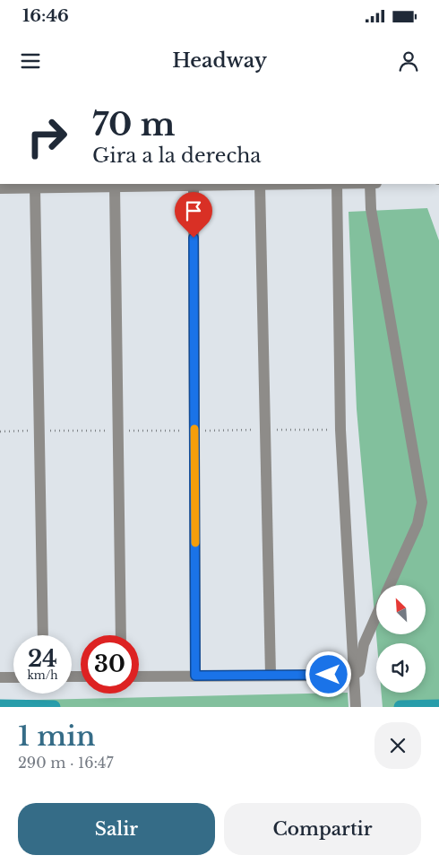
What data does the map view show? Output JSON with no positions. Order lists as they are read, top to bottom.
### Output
{
  "north": "top left",
  "page": {
    "status": "16:46",
    "header": "Headway",
    "turn": ["70 m", "Gira a la derecha"],
    "speed": "24 km/h",
    "limit": "30",
    "heading": ["1 min", "290 m · 16:47"],
    "buttons": ["Salir", "Compartir"]
  }
}
